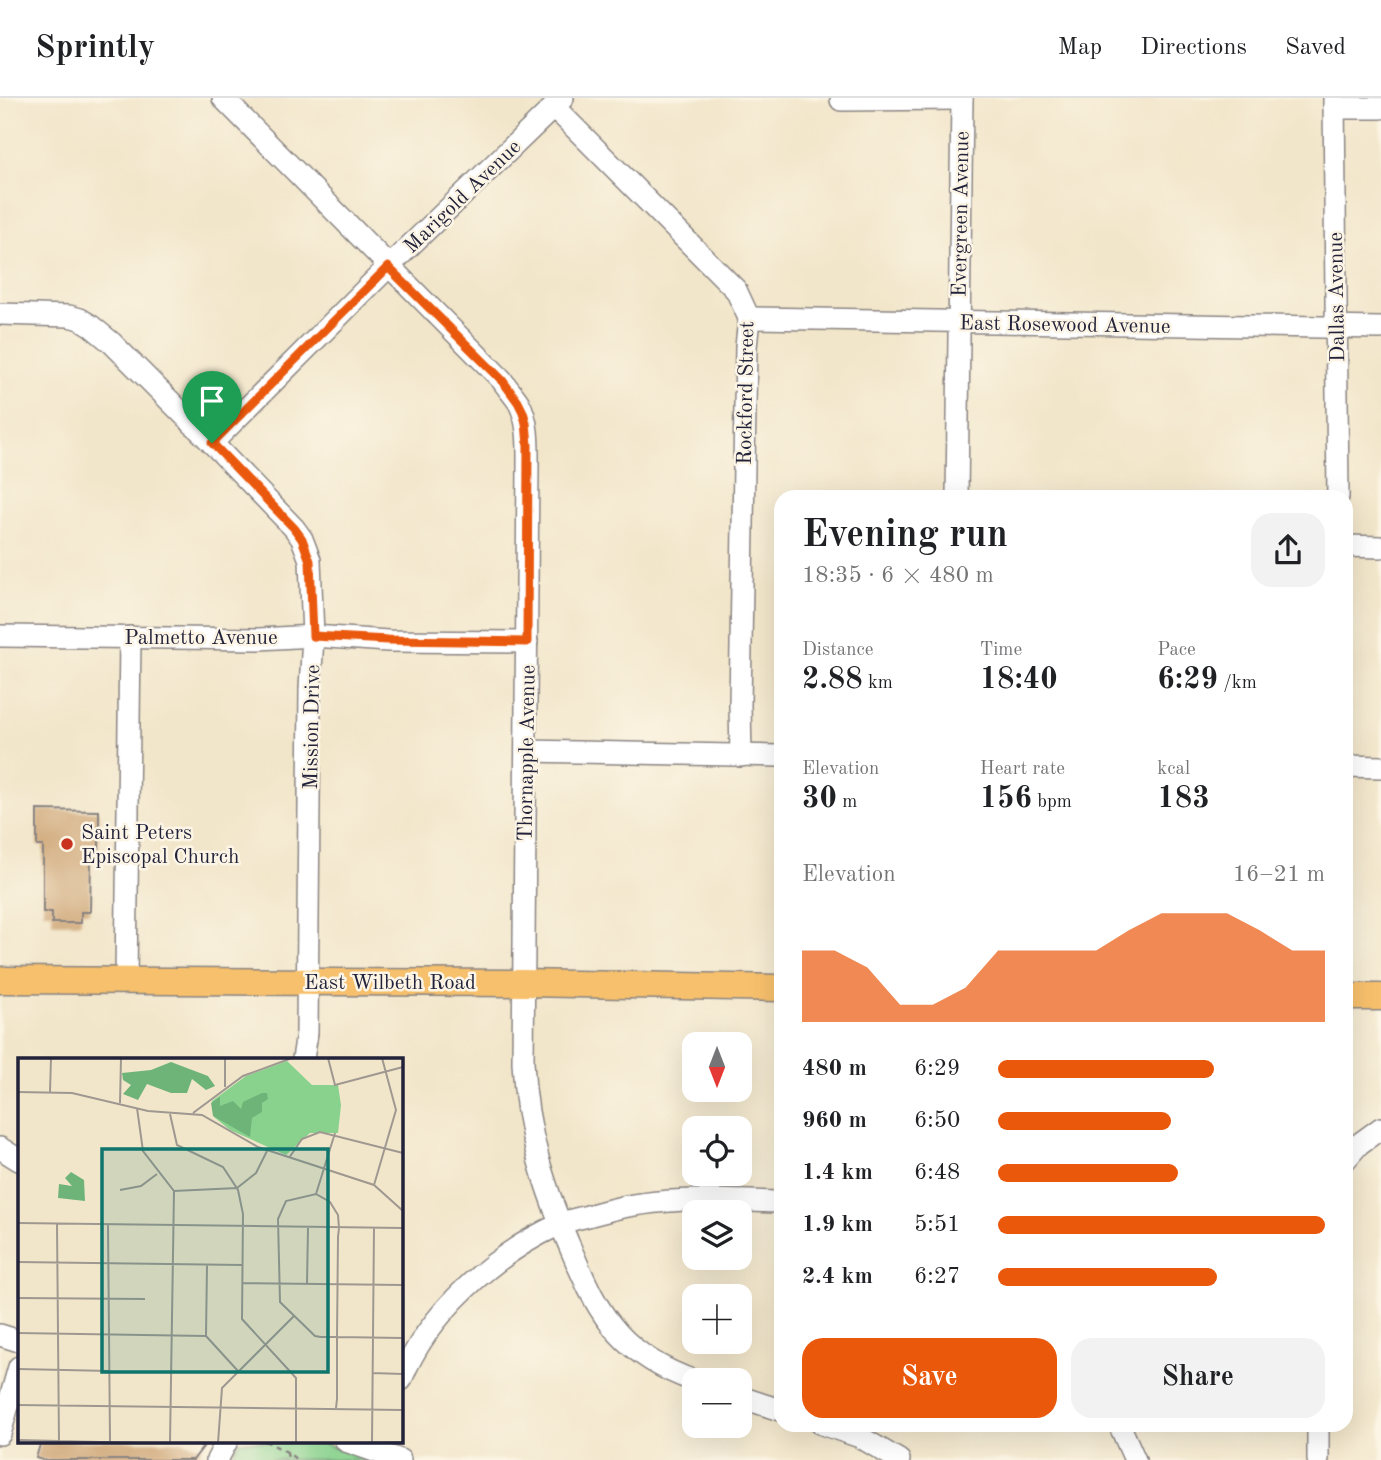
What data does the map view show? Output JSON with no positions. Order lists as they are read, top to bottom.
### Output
{
  "streets": {
    "main road": ["East Wilbeth Road"],
    "street": [
      "Marigold Avenue",
      "Evergreen Avenue",
      "Dallas Avenue",
      "East Rosewood Avenue",
      "Rockford Street",
      "Palmetto Avenue",
      "Mission Drive",
      "Thornapple Avenue"
    ]
  },
  "crossings": [
    ["Marigold Avenue", "Rockford Street"],
    ["Marigold Avenue", "Mission Drive"],
    ["Marigold Avenue", "Thornapple Avenue"],
    ["Evergreen Avenue", "East Rosewood Avenue"],
    ["Dallas Avenue", "East Rosewood Avenue"],
    ["East Rosewood Avenue", "Rockford Street"],
    ["Palmetto Avenue", "Mission Drive"],
    ["Palmetto Avenue", "Thornapple Avenue"],
    ["Mission Drive", "East Wilbeth Road"],
    ["Thornapple Avenue", "East Wilbeth Road"]
  ],
  "places": ["Saint Peters Episcopal Church"],
  "north": "bottom",
  "page": {
    "header": "Sprintly",
    "nav": ["Map", "Directions", "Saved"],
    "heading": ["Evening run", "18:35 · 6 × 480 m"],
    "stats": [
      ["Distance", "2.88 km"],
      ["Time", "18:40"],
      ["Pace", "6:29 /km"],
      ["Elevation", "30 m"],
      ["Heart rate", "156 bpm"],
      ["kcal", "183"]
    ],
    "chart": ["Elevation", "16–21 m"],
    "map_buttons": ["+", "−"],
    "list": [
      {
        "name": "480 m",
        "note": "6:29"
      },
      {
        "name": "960 m",
        "note": "6:50"
      },
      {
        "name": "1.4 km",
        "note": "6:48"
      },
      {
        "name": "1.9 km",
        "note": "5:51"
      },
      {
        "name": "2.4 km",
        "note": "6:27"
      }
    ],
    "buttons": ["Save", "Share"]
  }
}
